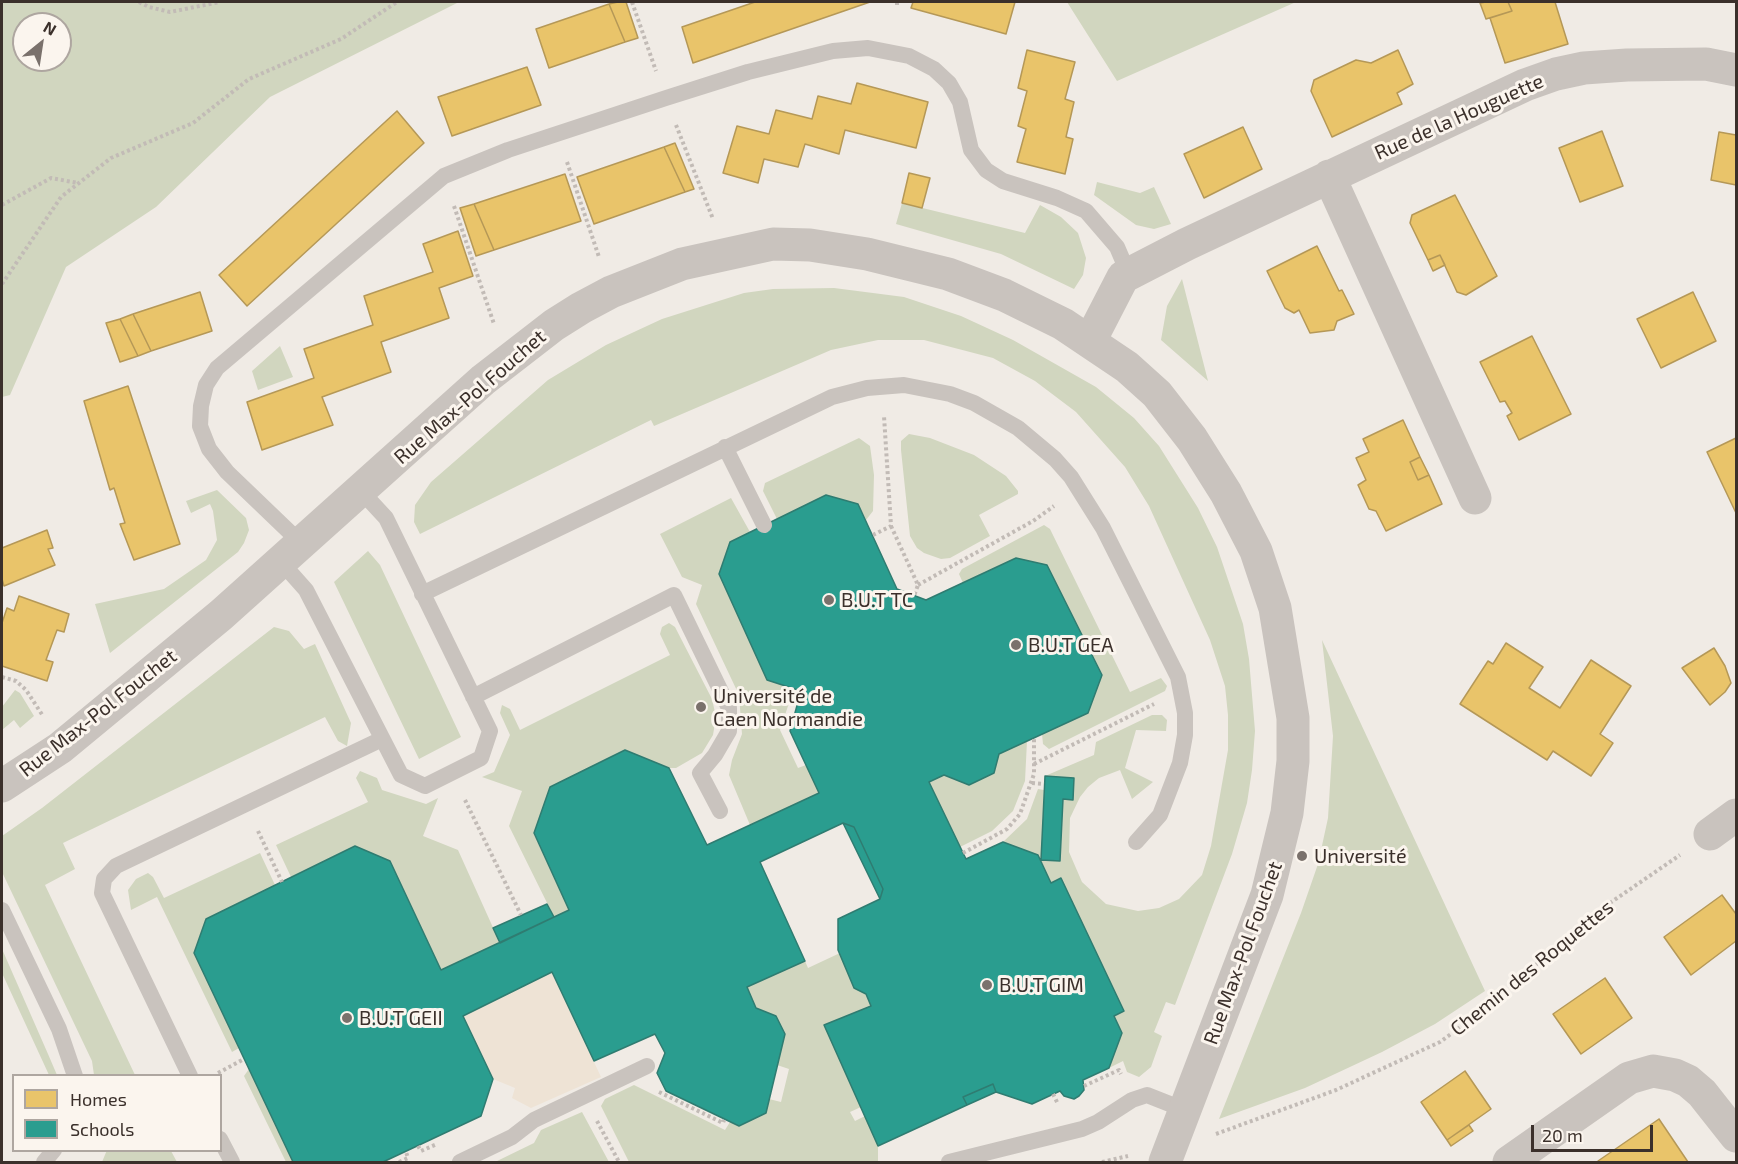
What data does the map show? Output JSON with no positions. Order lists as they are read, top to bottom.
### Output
{
  "streets": {
    "street": ["Rue de la Houguette", "Rue Max-Pol Fouchet"],
    "path": ["Chemin des Roquettes"]
  },
  "places": [
    "B.U.T TC",
    "B.U.T GEA",
    "Université de Caen Normandie",
    "Université",
    "B.U.T GIM",
    "B.U.T GEII"
  ],
  "legend": ["Homes", "Schools"],
  "scale_bar": "20 m",
  "north": "top right"
}
